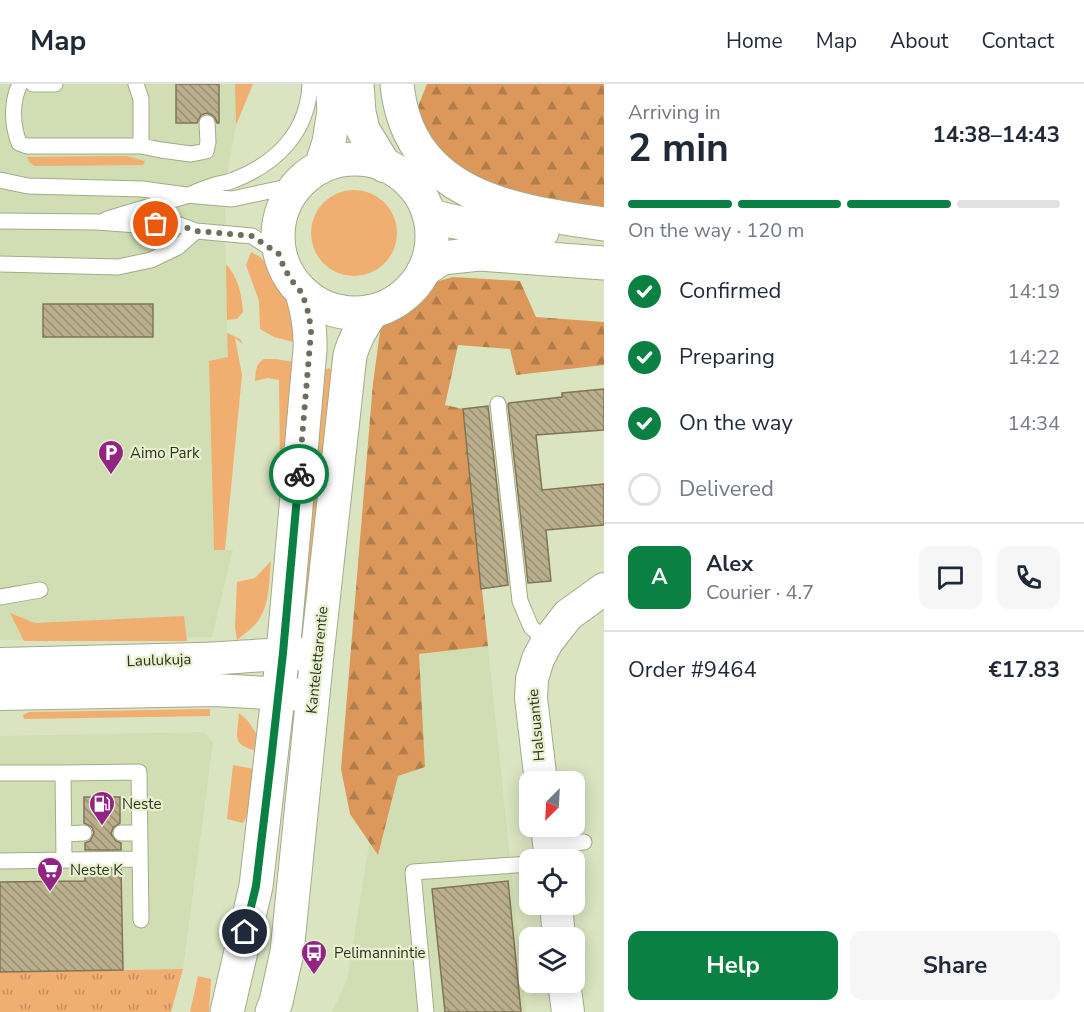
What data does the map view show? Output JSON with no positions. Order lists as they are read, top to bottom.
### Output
{
  "streets": {
    "main road": ["Kantelettarentie"],
    "street": ["Laulukuja", "Halsuantie"]
  },
  "crossings": [
    ["Laulukuja", "Kantelettarentie"]
  ],
  "places": {
    "parking": ["Aimo Park"],
    "fuel station": ["Neste"],
    "supermarket": ["Neste K"],
    "bus stop": ["Pelimannintie"]
  },
  "north": "bottom left",
  "page": {
    "header": "Map",
    "nav": [
      "Home",
      "Map",
      "About",
      "Contact"
    ],
    "heading": ["2 min", "Arriving in", "14:38–14:43"],
    "panel": [
      "Alex",
      "Courier · 4.7",
      "Order #9464",
      "€17.83"
    ],
    "bar": "On the way · 120 m",
    "list": [
      ["Confirmed", "14:19"],
      ["Preparing", "14:22"],
      ["On the way", "14:34"],
      "Delivered"
    ],
    "round": "A",
    "buttons": ["Help", "Share"]
  }
}
